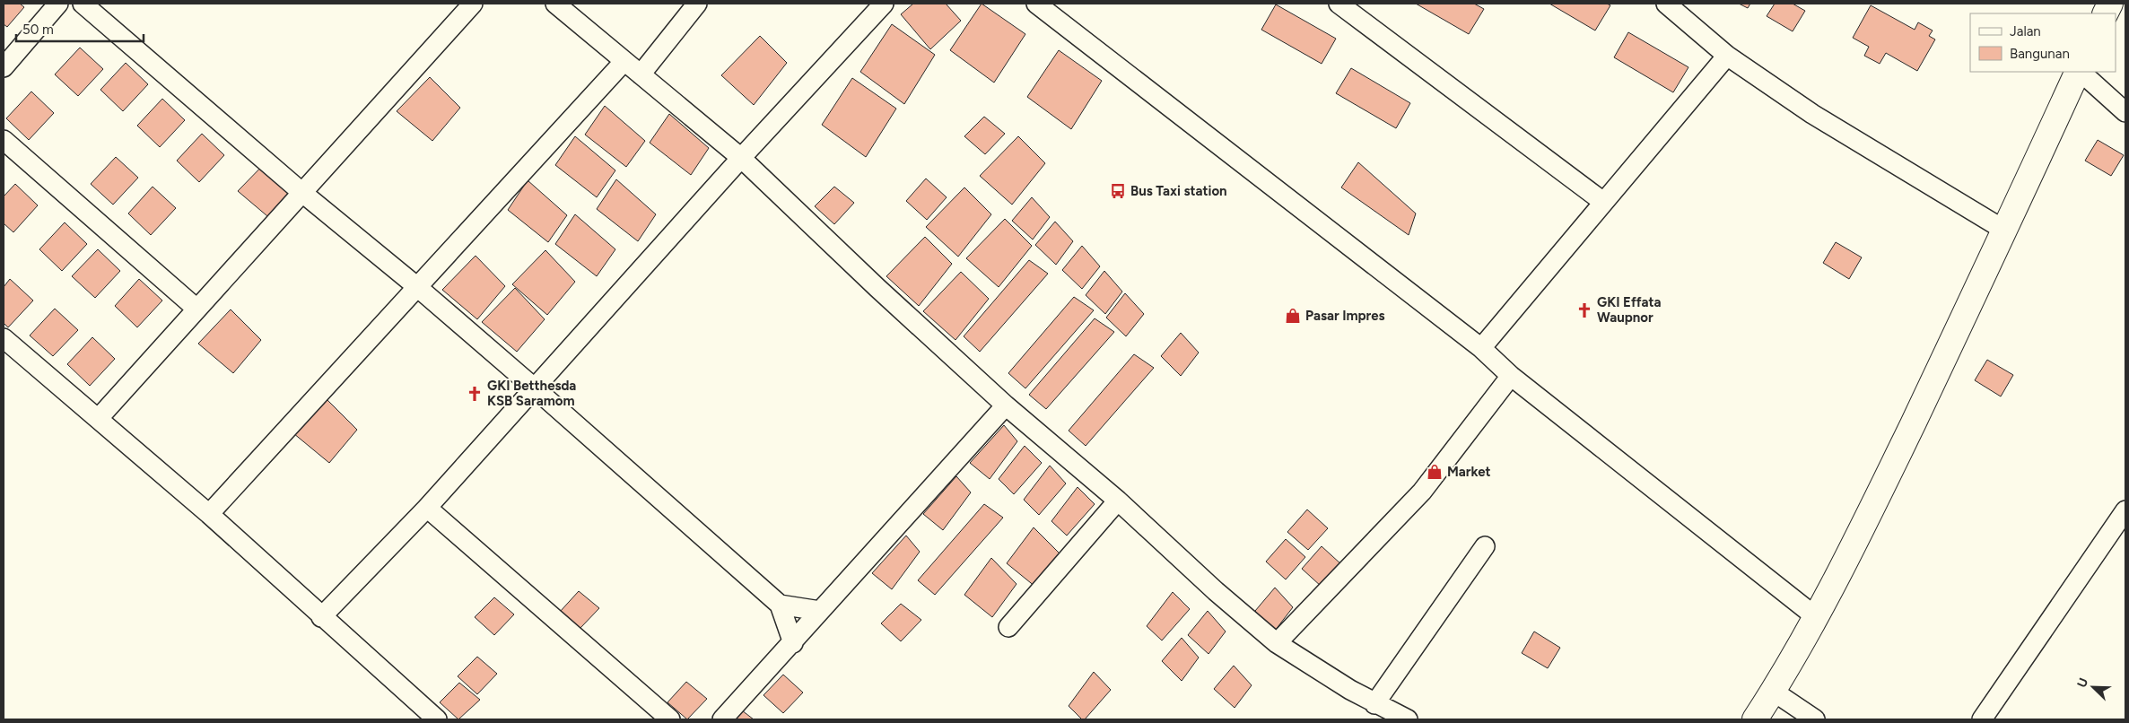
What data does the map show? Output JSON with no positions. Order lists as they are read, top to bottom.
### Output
{
  "places": {
    "bus stop": ["Bus Taxi station"],
    "church": ["GKI Effata Waupnor", "GKI Betthesda KSB Saramom"],
    "shop": ["Pasar Impres", "Market"]
  },
  "legend": ["Jalan", "Bangunan"],
  "scale_bar": "50 m",
  "north": "top left"
}
